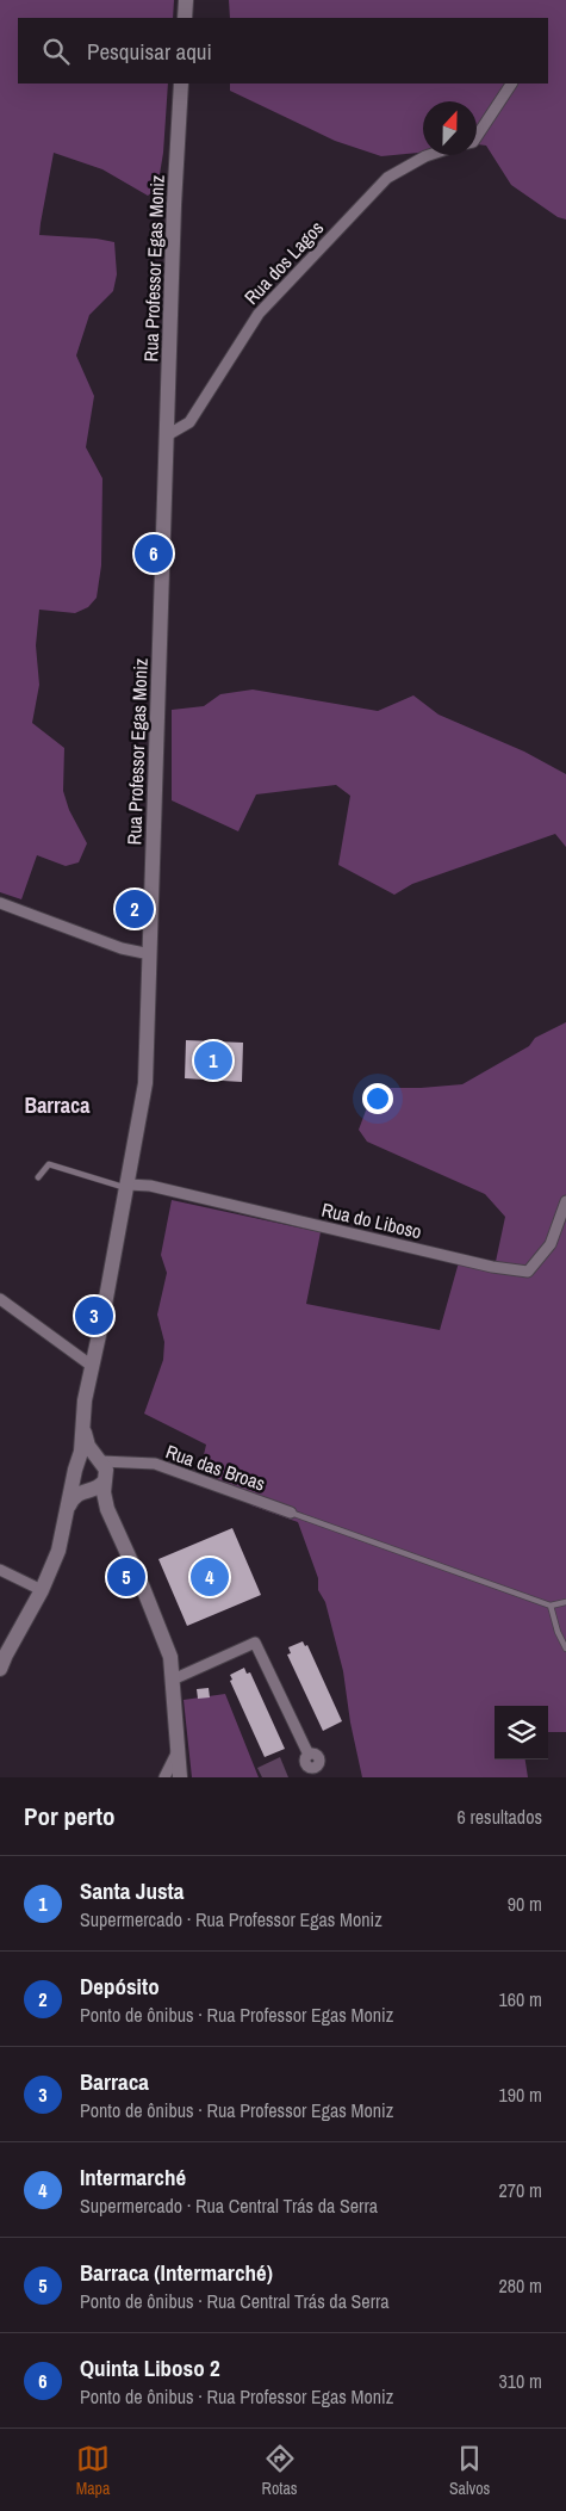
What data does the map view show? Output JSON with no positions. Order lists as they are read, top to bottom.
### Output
{
  "streets": {
    "main road": ["Rua Professor Egas Moniz"],
    "street": ["Rua dos Lagos", "Rua do Liboso", "Rua das Broas"]
  },
  "crossings": [
    ["Rua dos Lagos", "Rua Professor Egas Moniz"],
    ["Rua Professor Egas Moniz", "Rua do Liboso"],
    ["Rua Professor Egas Moniz", "Rua das Broas"]
  ],
  "districts": ["Barraca"],
  "north": "top",
  "page": {
    "search": "Pesquisar aqui",
    "pins": [
      "6",
      "2",
      "1",
      "3",
      "4",
      "5"
    ],
    "heading": ["Por perto", "6 resultados"],
    "list": [
      {
        "mark": "1",
        "name": "Santa Justa",
        "note": "Supermercado · Rua Professor Egas Moniz",
        "value": "90 m"
      },
      {
        "mark": "2",
        "name": "Depósito",
        "note": "Ponto de ônibus · Rua Professor Egas Moniz",
        "value": "160 m"
      },
      {
        "mark": "3",
        "name": "Barraca",
        "note": "Ponto de ônibus · Rua Professor Egas Moniz",
        "value": "190 m"
      },
      {
        "mark": "4",
        "name": "Intermarché",
        "note": "Supermercado · Rua Central Trás da Serra",
        "value": "270 m"
      },
      {
        "mark": "5",
        "name": "Barraca (Intermarché)",
        "note": "Ponto de ônibus · Rua Central Trás da Serra",
        "value": "280 m"
      },
      {
        "mark": "6",
        "name": "Quinta Liboso 2",
        "note": "Ponto de ônibus · Rua Professor Egas Moniz",
        "value": "310 m"
      }
    ],
    "nav": ["Mapa", "Rotas", "Salvos"]
  }
}
